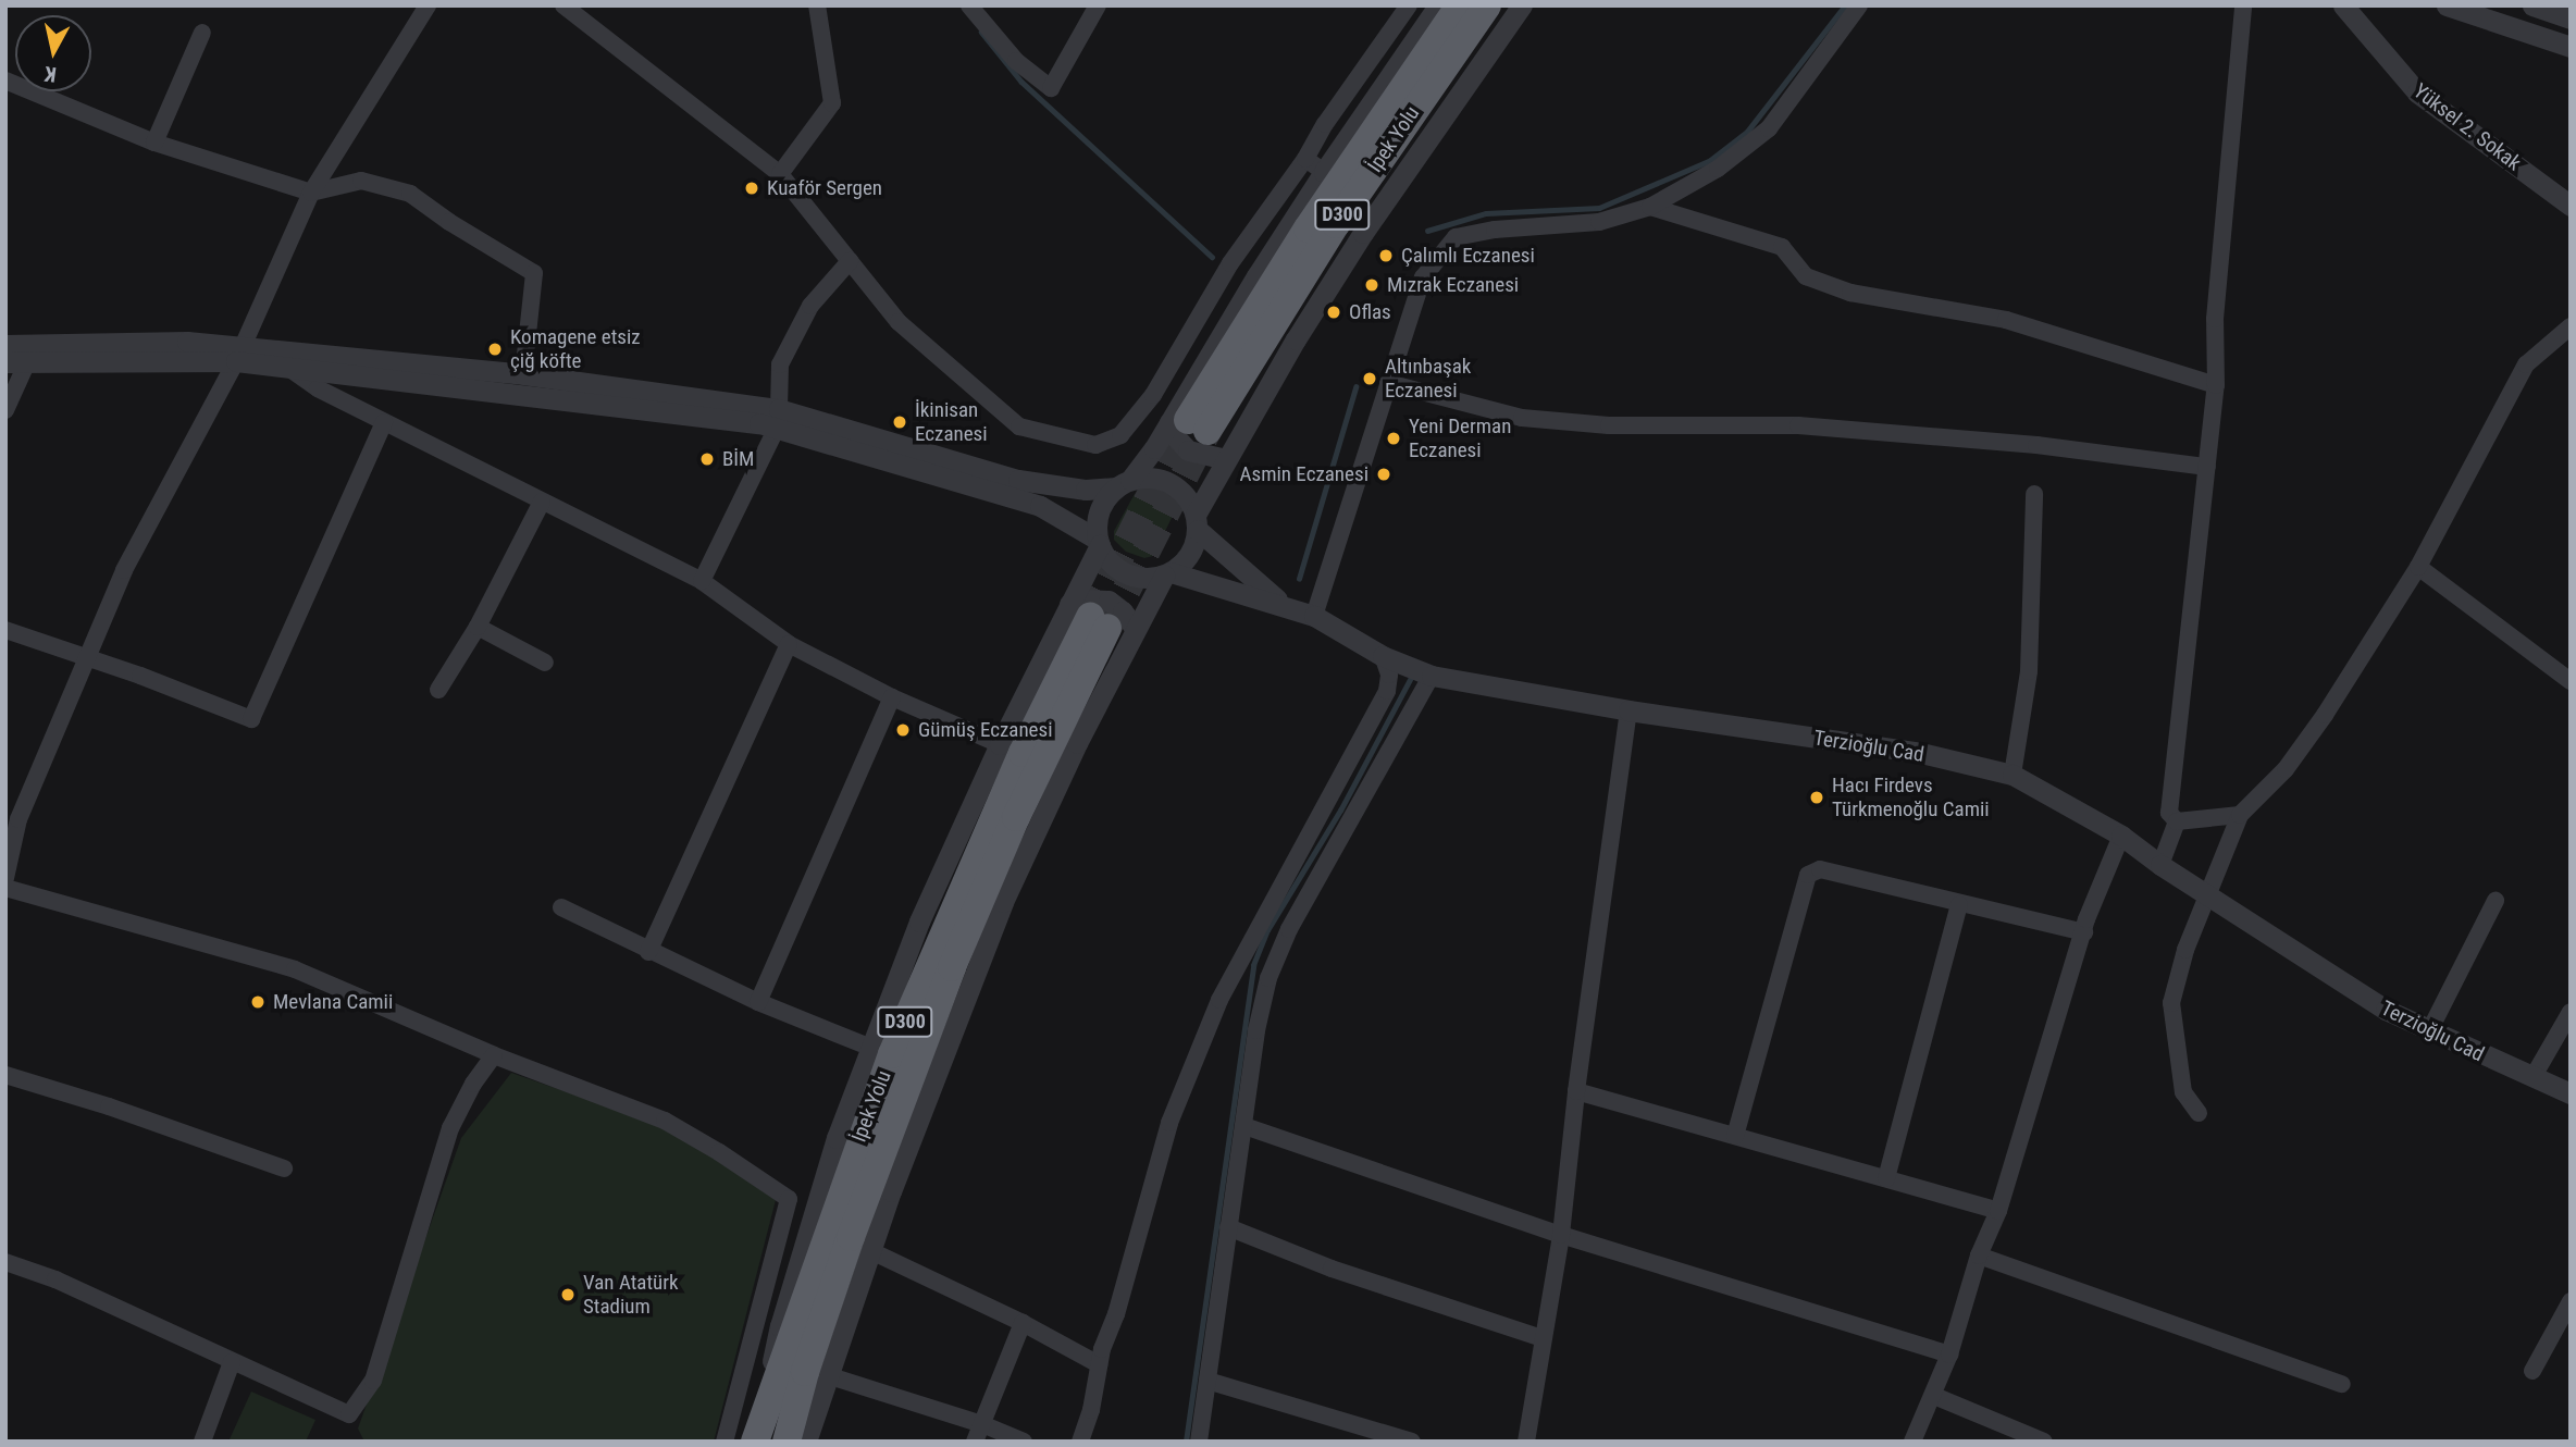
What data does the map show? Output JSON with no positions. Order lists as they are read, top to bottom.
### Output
{
  "streets": {
    "highway": ["İpek Yolu", "D300"],
    "street": ["Yüksel 2. Sokak", "Terzioğlu Cad"]
  },
  "places": [
    "Kuaför Sergen",
    "Çalımlı Eczanesi",
    "Mızrak Eczanesi",
    "Oflas",
    "Komagene etsiz çiğ köfte",
    "Altınbaşak Eczanesi",
    "İkinisan Eczanesi",
    "Yeni Derman Eczanesi",
    "BİM",
    "Asmin Eczanesi",
    "Gümüş Eczanesi",
    "Hacı Firdevs Türkmenoğlu Camii",
    "Mevlana Camii",
    "Van Atatürk Stadium"
  ],
  "north": "bottom"
}
